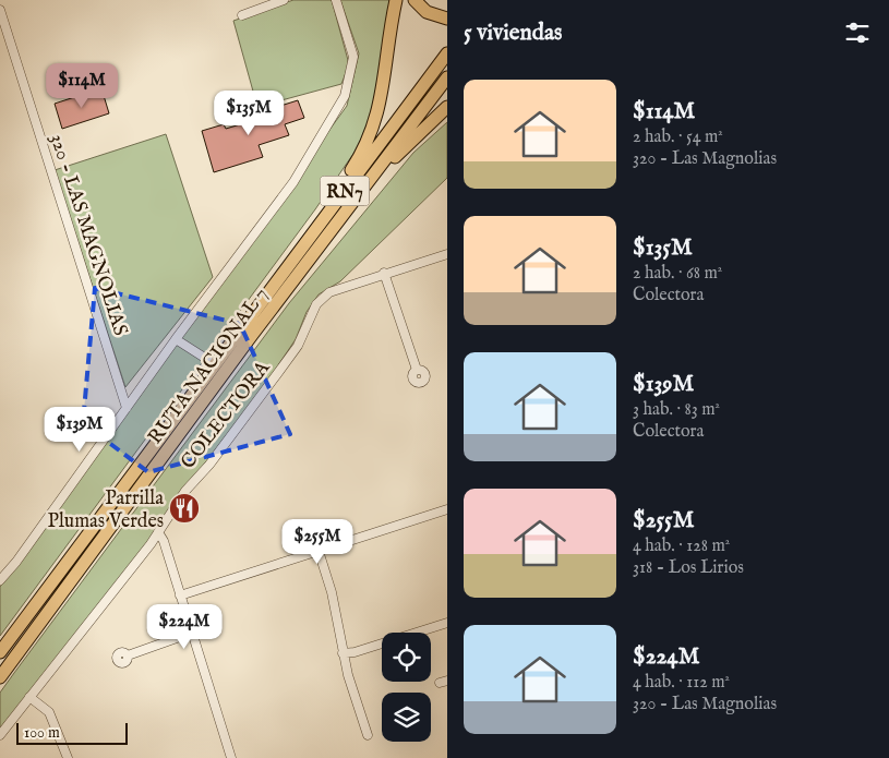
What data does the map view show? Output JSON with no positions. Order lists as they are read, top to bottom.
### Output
{
  "streets": {
    "highway": ["RN7", "RUTA NACIONAL 7"],
    "street": ["320 - LAS MAGNOLIAS", "COLECTORA"]
  },
  "crossings": [
    ["RUTA NACIONAL 7", "COLECTORA"]
  ],
  "places": {
    "restaurant": ["Parrilla Plumas Verdes"]
  },
  "scale_bar": "100 m",
  "page": {
    "heading": "5 viviendas",
    "price": [
      "$114M",
      "$135M",
      "$139M",
      "$255M",
      "$224M"
    ],
    "list": [
      {
        "name": "$114M",
        "note": "2 hab. · 54 m² · 320 - Las Magnolias"
      },
      {
        "name": "$135M",
        "note": "2 hab. · 68 m² · Colectora"
      },
      {
        "name": "$139M",
        "note": "3 hab. · 83 m² · Colectora"
      },
      {
        "name": "$255M",
        "note": "4 hab. · 128 m² · 318 - Los Lirios"
      },
      {
        "name": "$224M",
        "note": "4 hab. · 112 m² · 320 - Las Magnolias"
      }
    ],
    "scale": "100 m"
  }
}
